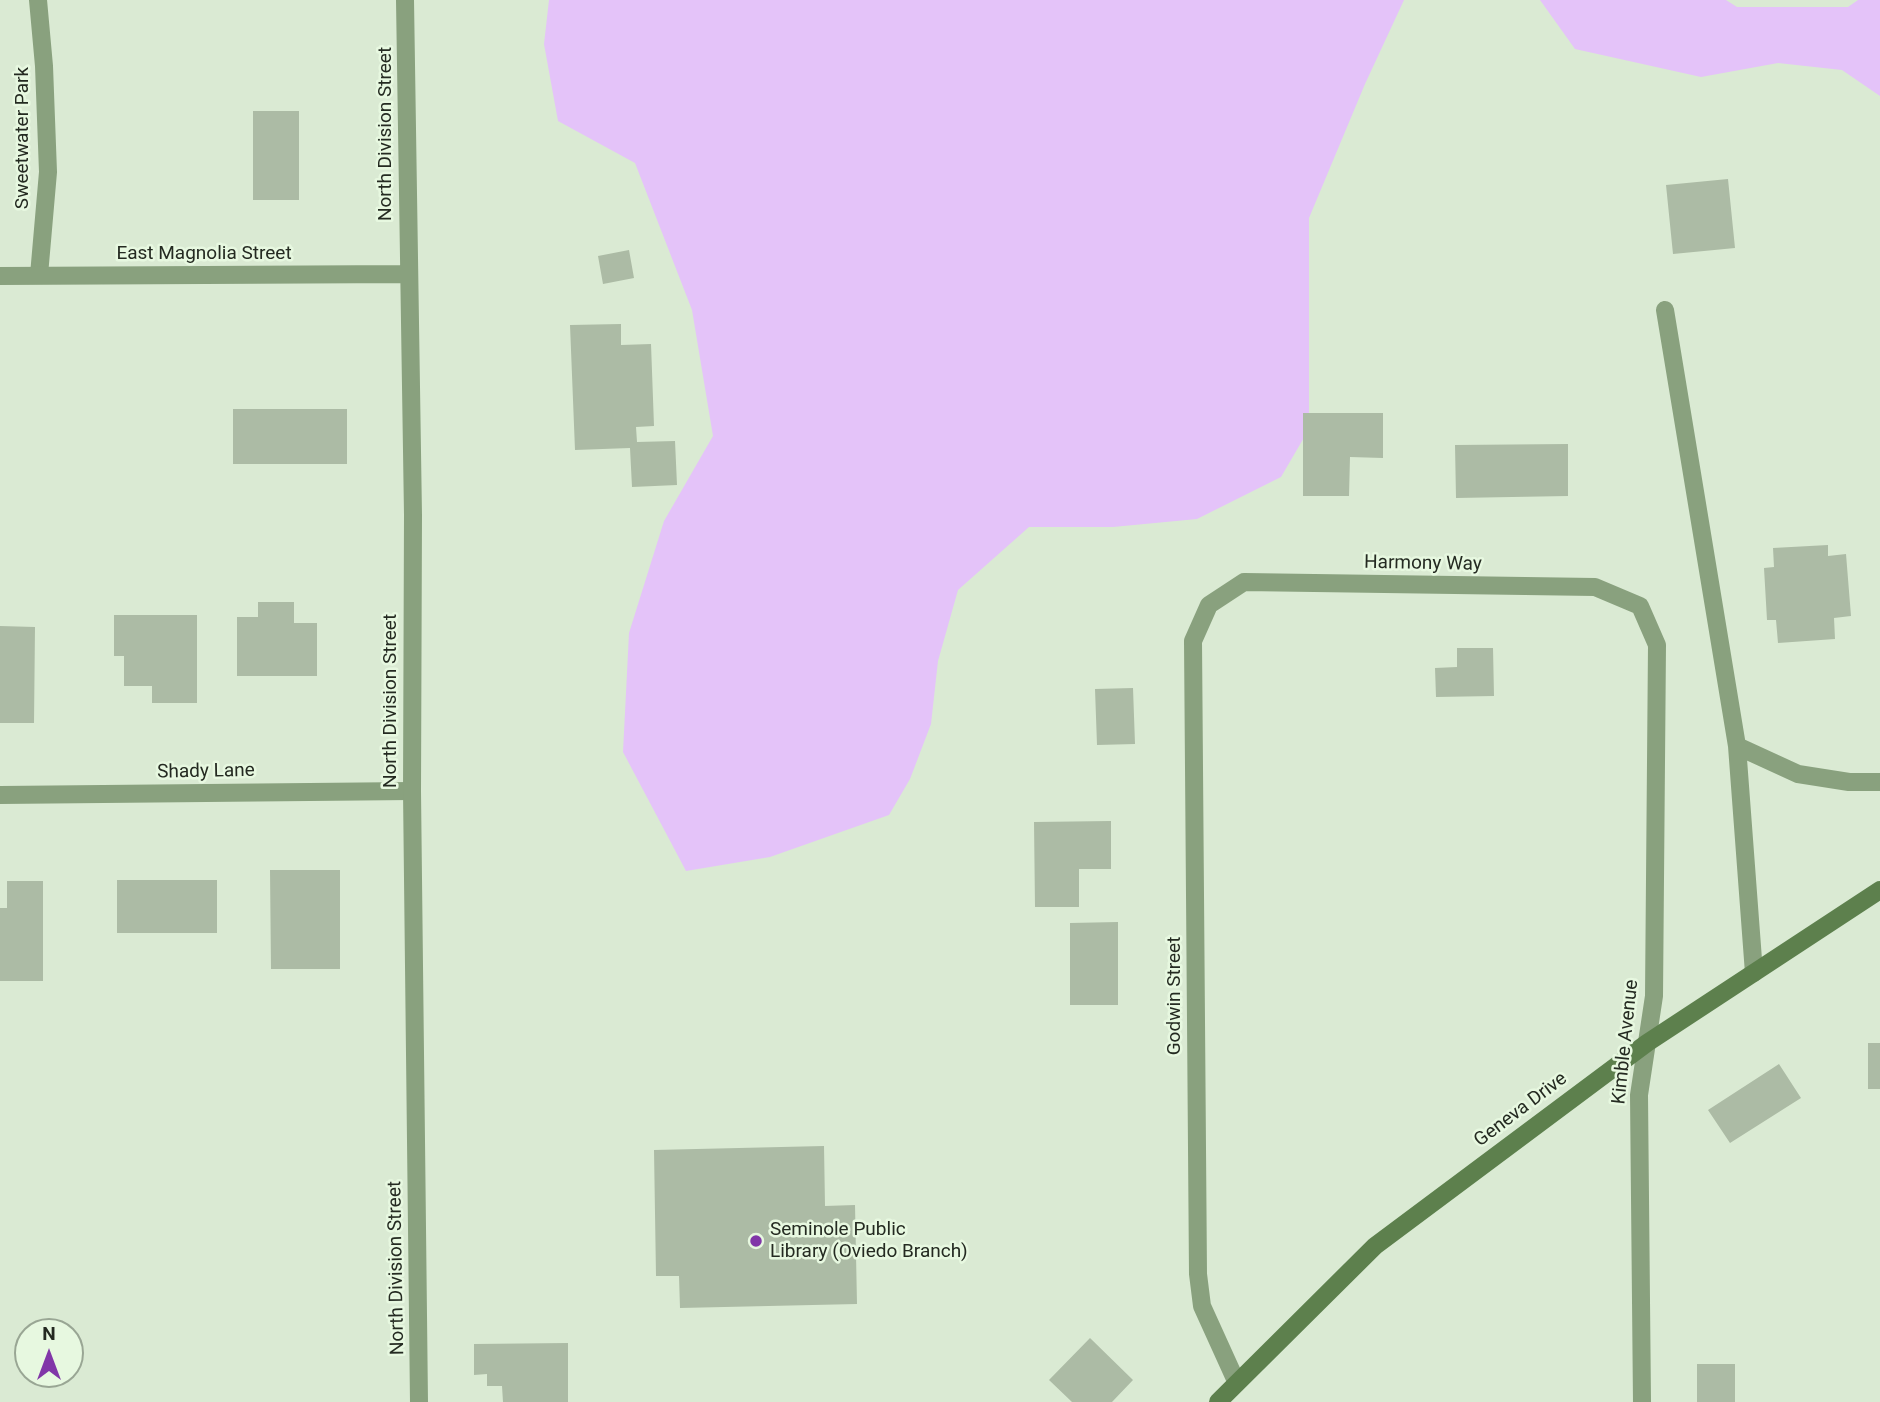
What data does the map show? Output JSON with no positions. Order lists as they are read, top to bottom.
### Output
{
  "streets": {
    "main road": ["Geneva Drive"],
    "street": [
      "North Division Street",
      "Sweetwater Park",
      "East Magnolia Street",
      "Harmony Way",
      "Shady Lane",
      "Godwin Street",
      "Kimble Avenue"
    ]
  },
  "crossings": [
    ["North Division Street", "East Magnolia Street"],
    ["North Division Street", "Shady Lane"],
    ["Sweetwater Park", "East Magnolia Street"],
    ["Harmony Way", "Godwin Street"],
    ["Harmony Way", "Kimble Avenue"],
    ["Godwin Street", "Geneva Drive"],
    ["Kimble Avenue", "Geneva Drive"]
  ],
  "places": ["Seminole Public Library (Oviedo Branch)"],
  "north": "top"
}
